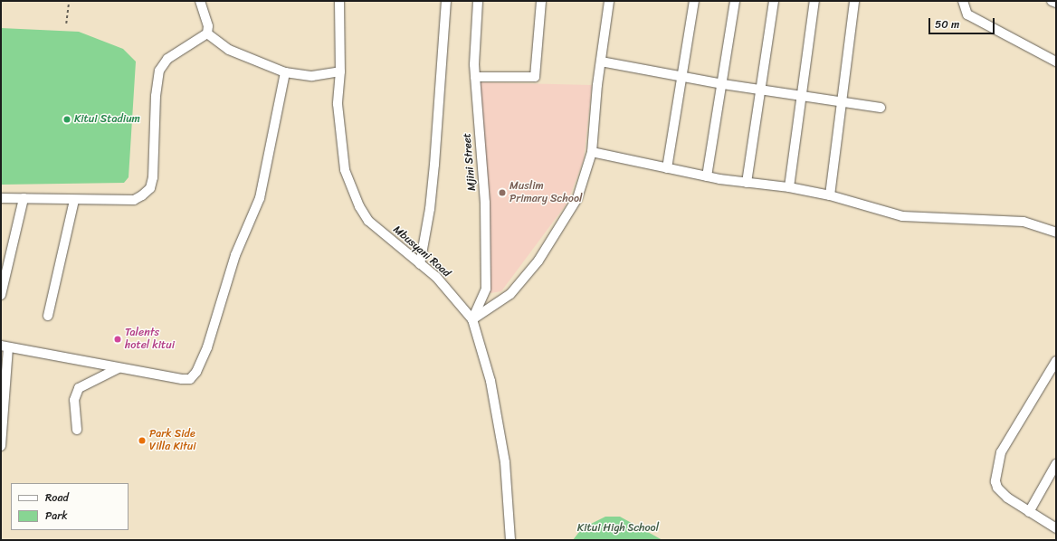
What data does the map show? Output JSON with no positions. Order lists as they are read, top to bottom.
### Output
{
  "streets": {
    "street": ["Mjini Street", "Mbusyani Road"]
  },
  "crossings": [
    ["Mjini Street", "Mbusyani Road"]
  ],
  "parks": ["Kitui High School"],
  "places": [
    "Kitui Stadium",
    "Muslim Primary School",
    "Talents hotel kitui",
    "Park Side Villa Kitui"
  ],
  "legend": ["Road", "Park"],
  "scale_bar": "50 m"
}
